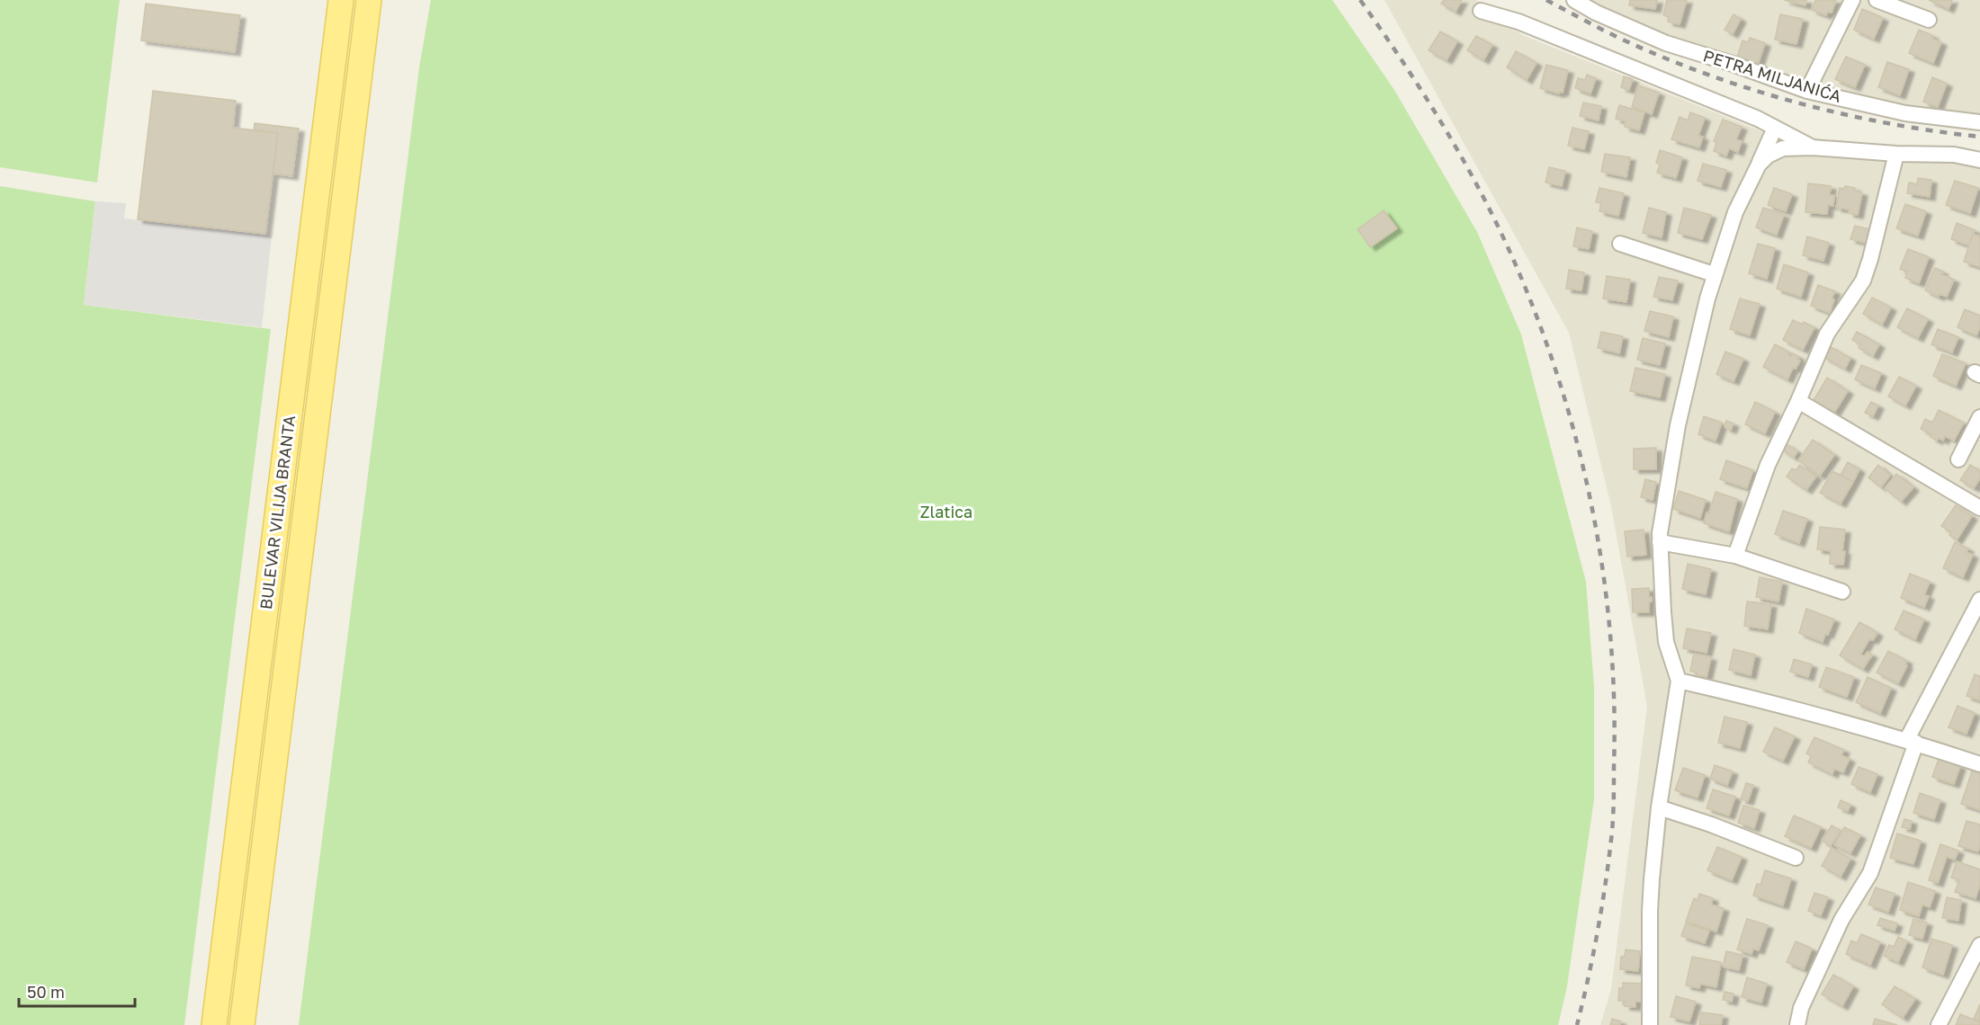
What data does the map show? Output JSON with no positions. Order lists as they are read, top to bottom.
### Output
{
  "streets": {
    "main road": ["BULEVAR VILIJA BRANTA"],
    "street": ["PETRA MILJANIĆA"]
  },
  "parks": ["Zlatica"],
  "scale_bar": "50 m"
}
